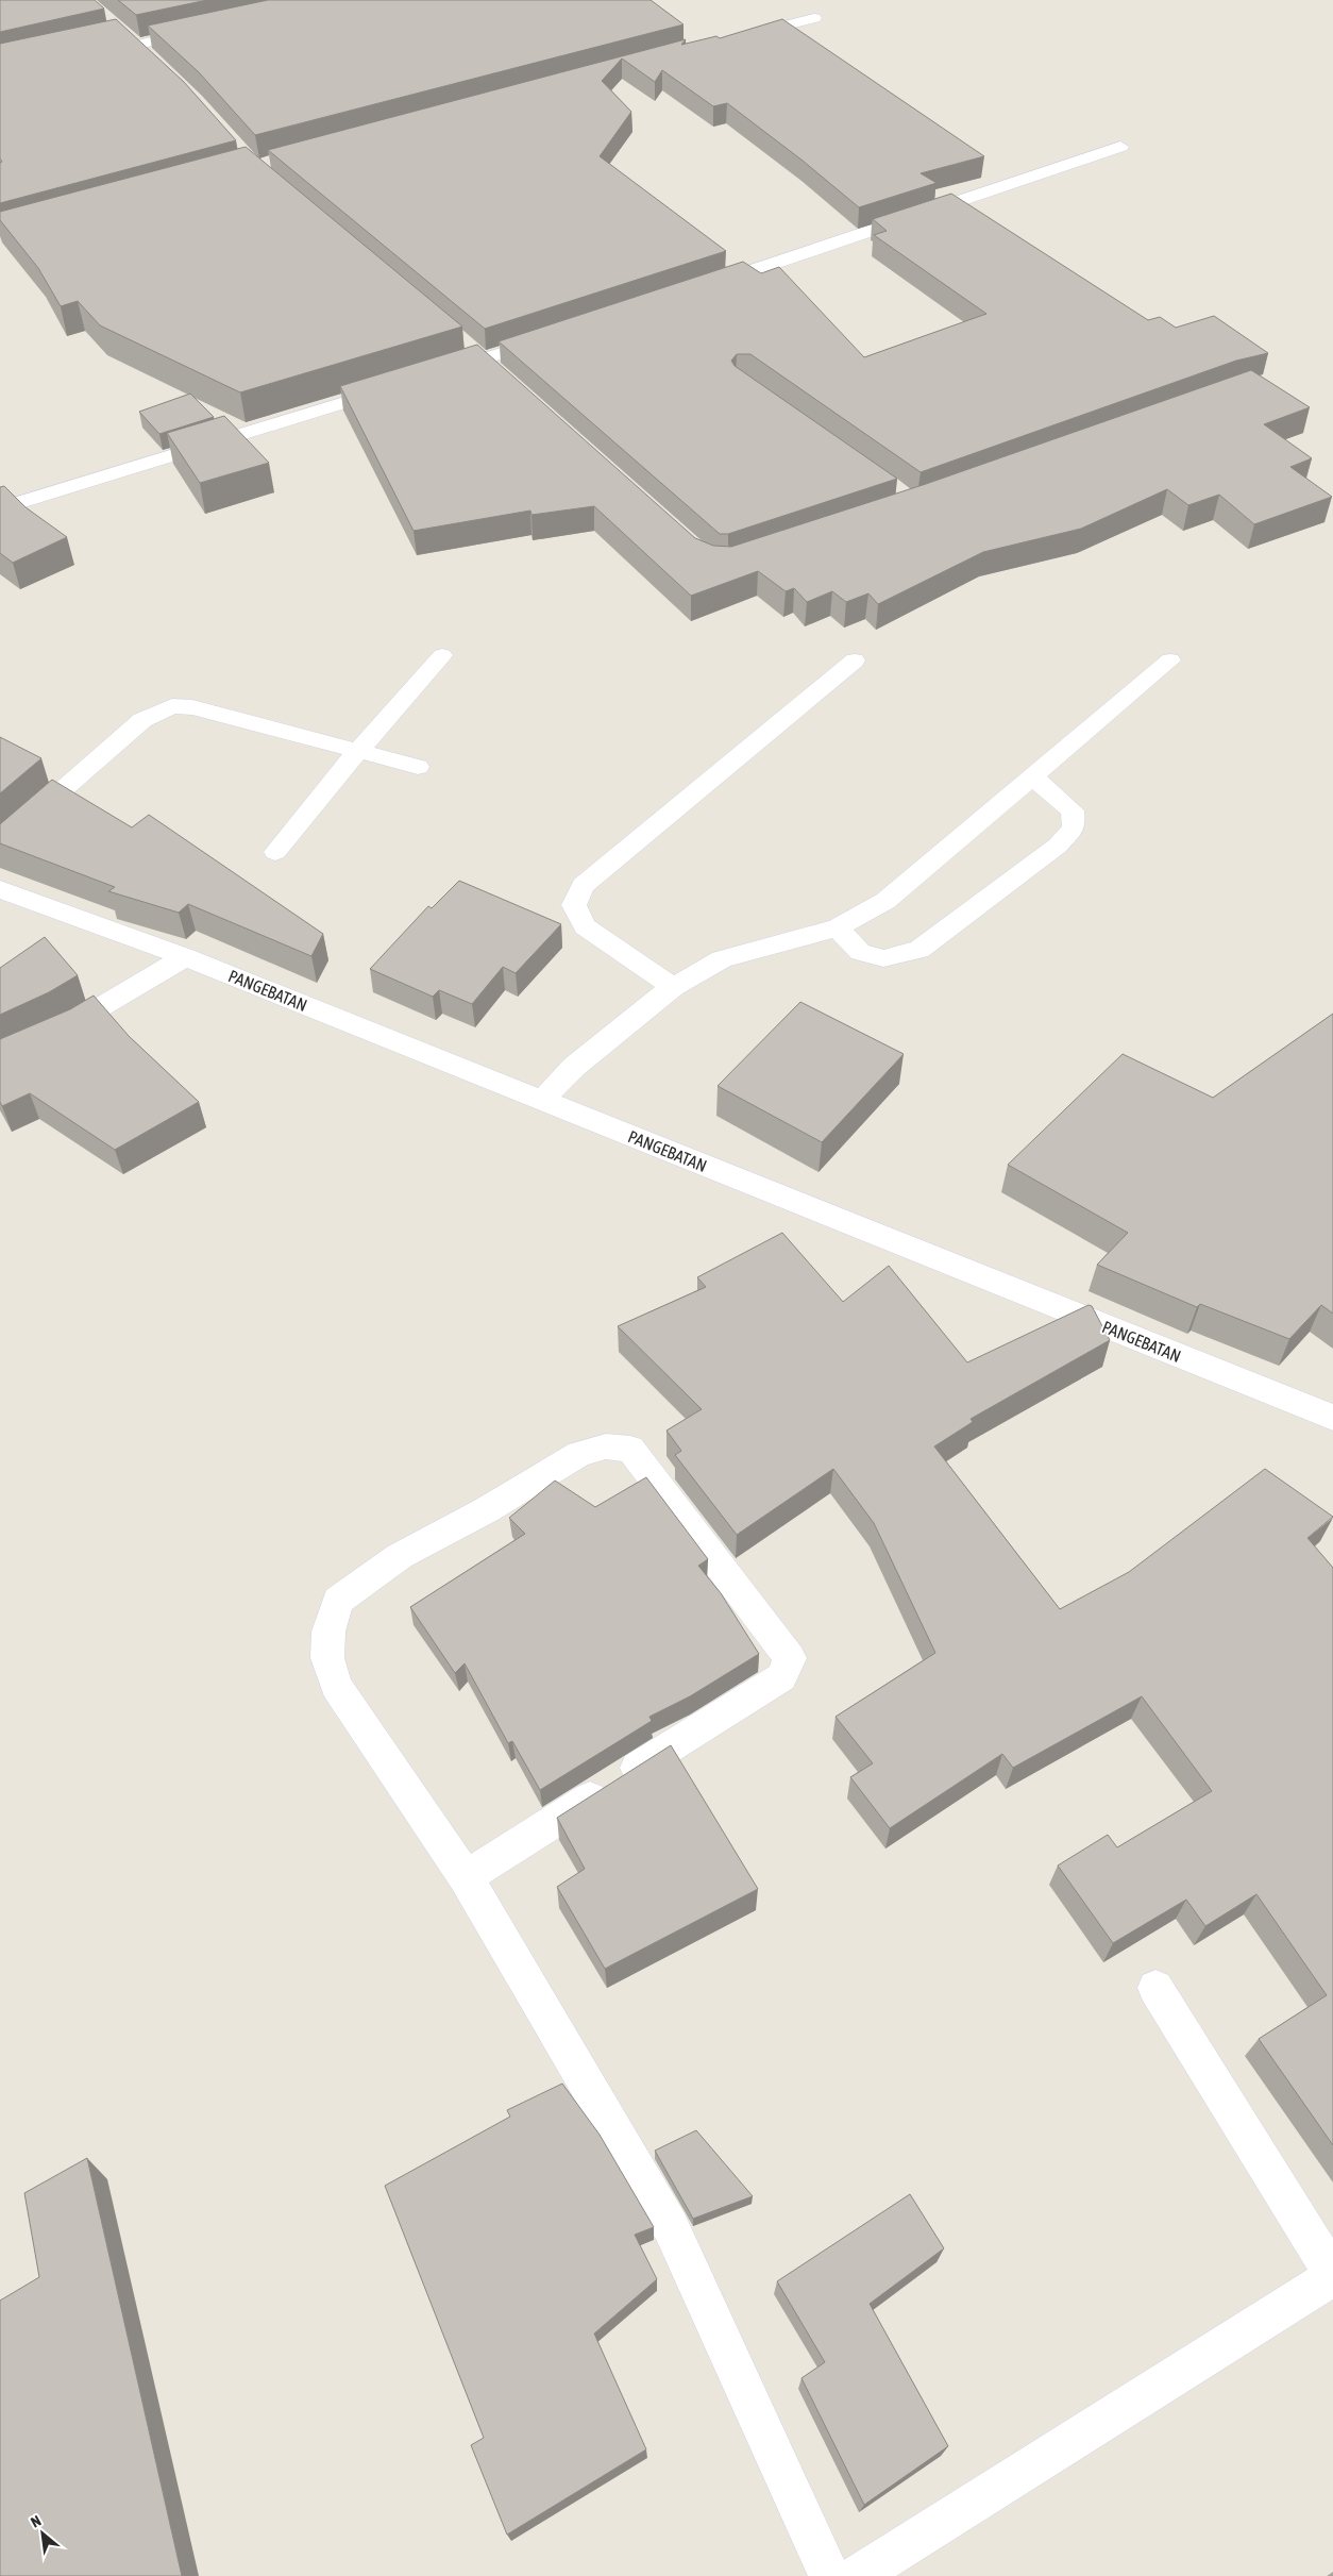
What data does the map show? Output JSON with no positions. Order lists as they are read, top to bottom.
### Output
{
  "streets": {
    "street": ["PANGEBATAN"]
  },
  "north": "top left"
}
